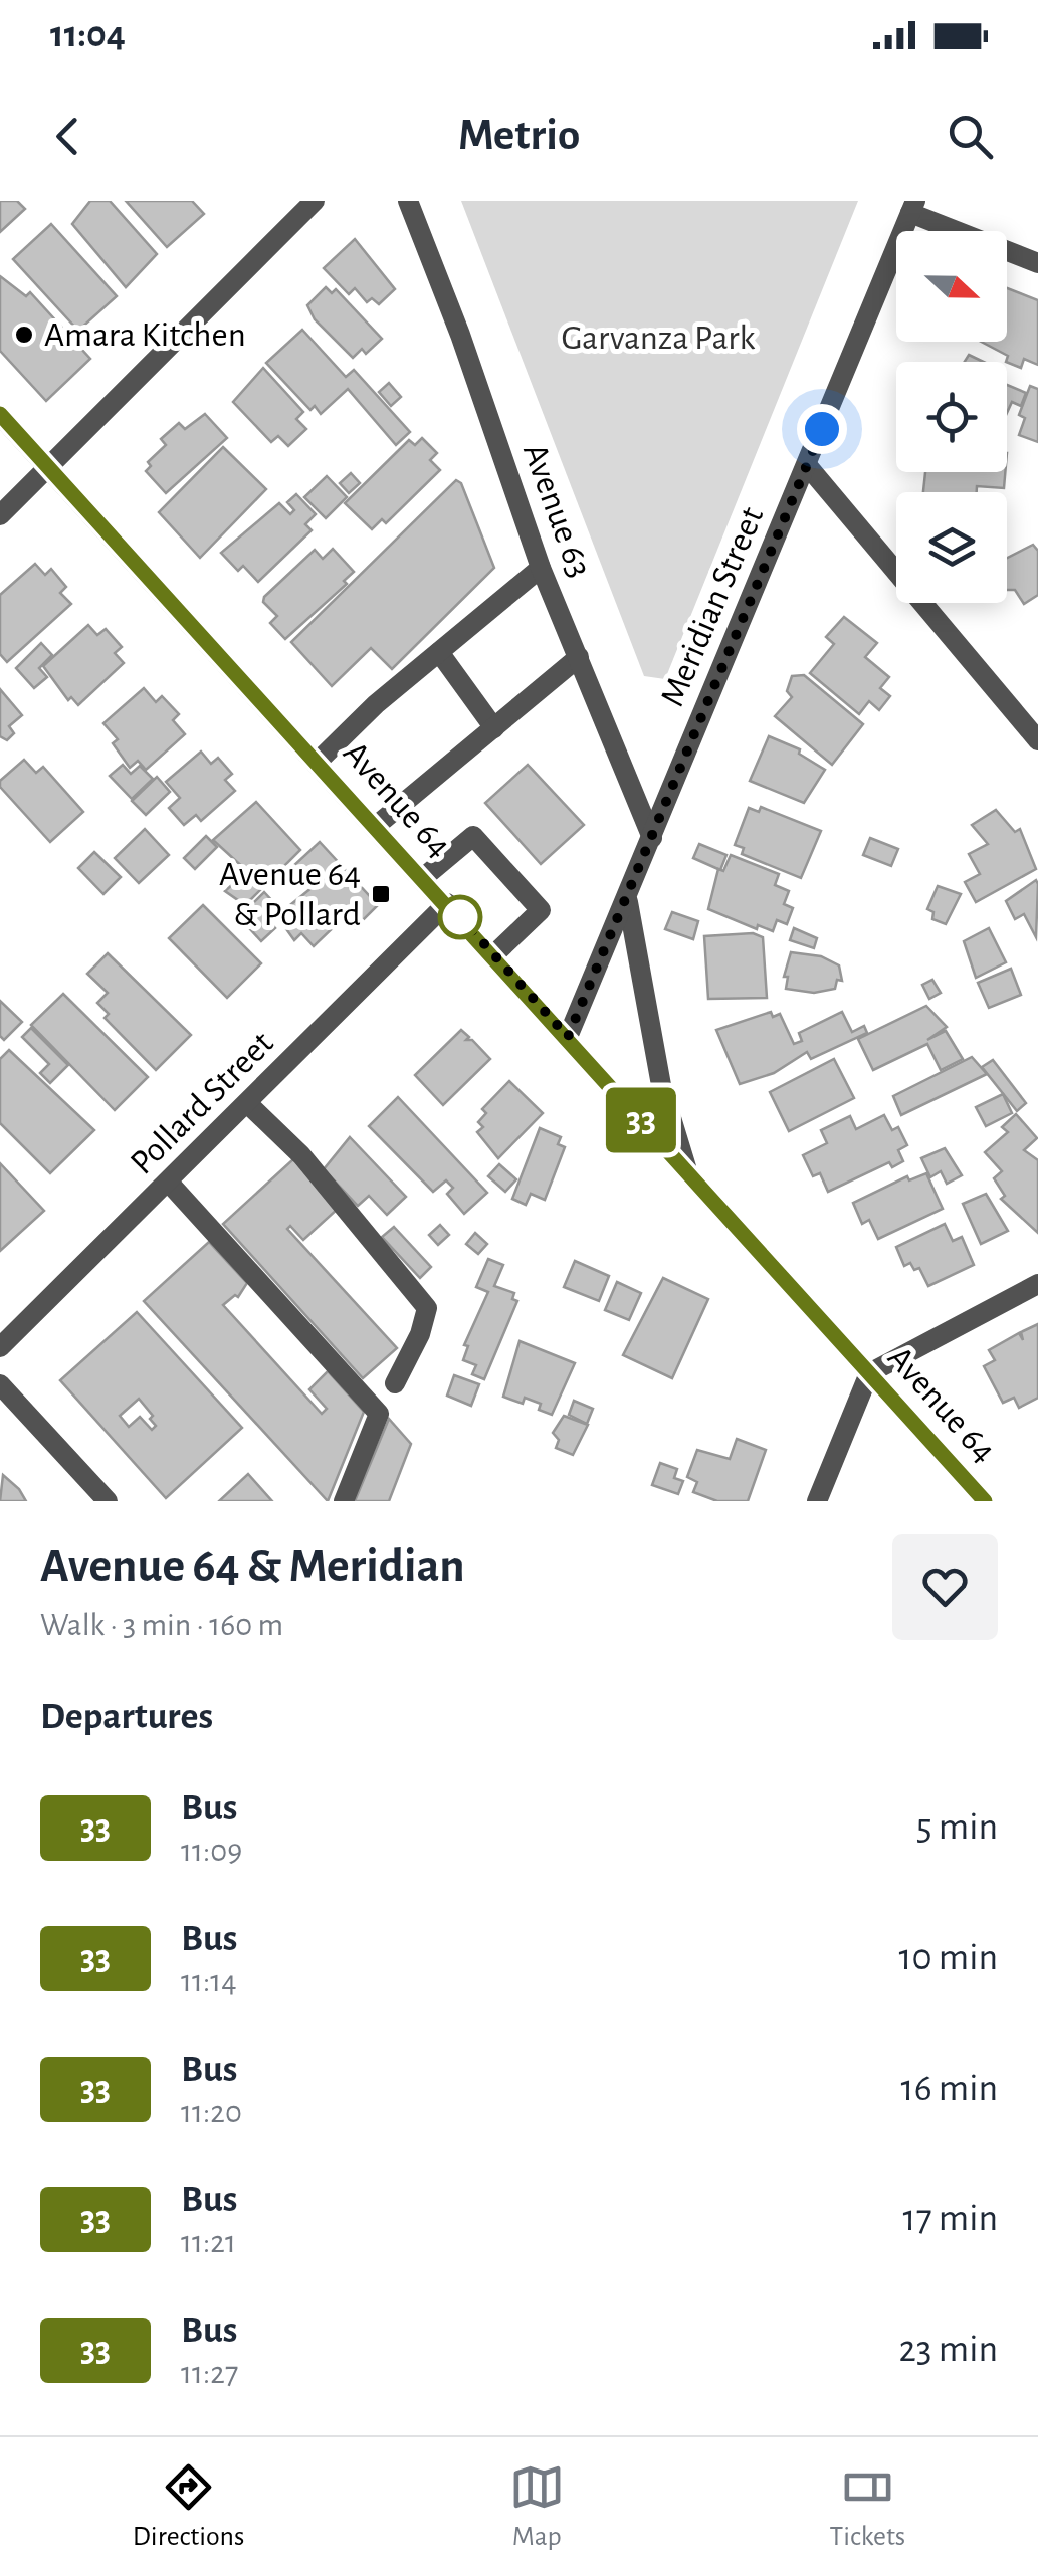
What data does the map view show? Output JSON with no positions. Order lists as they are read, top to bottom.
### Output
{
  "streets": {
    "street": [
      "Avenue 63",
      "Meridian Street",
      "Avenue 64",
      "Pollard Street"
    ]
  },
  "crossings": [
    ["Avenue 63", "Meridian Street"],
    ["Meridian Street", "Avenue 64"],
    ["Avenue 64", "Pollard Street"]
  ],
  "parks": ["Garvanza Park"],
  "places": {
    "other": ["Amara Kitchen"],
    "transit": ["Avenue 64 & Pollard"]
  },
  "lines": ["bus line 33"],
  "north": "right",
  "page": {
    "status": "11:04",
    "header": "Metrio",
    "on_map": "33",
    "heading": [
      ["Avenue 64 & Meridian", "Walk · 3 min · 160 m"],
      "Departures"
    ],
    "list": [
      {
        "mark": "33",
        "name": "Bus",
        "note": "11:09",
        "value": "5 min"
      },
      {
        "mark": "33",
        "name": "Bus",
        "note": "11:14",
        "value": "10 min"
      },
      {
        "mark": "33",
        "name": "Bus",
        "note": "11:20",
        "value": "16 min"
      },
      {
        "mark": "33",
        "name": "Bus",
        "note": "11:21",
        "value": "17 min"
      },
      {
        "mark": "33",
        "name": "Bus",
        "note": "11:27",
        "value": "23 min"
      }
    ],
    "tabs": ["Directions", "Map", "Tickets"]
  }
}
